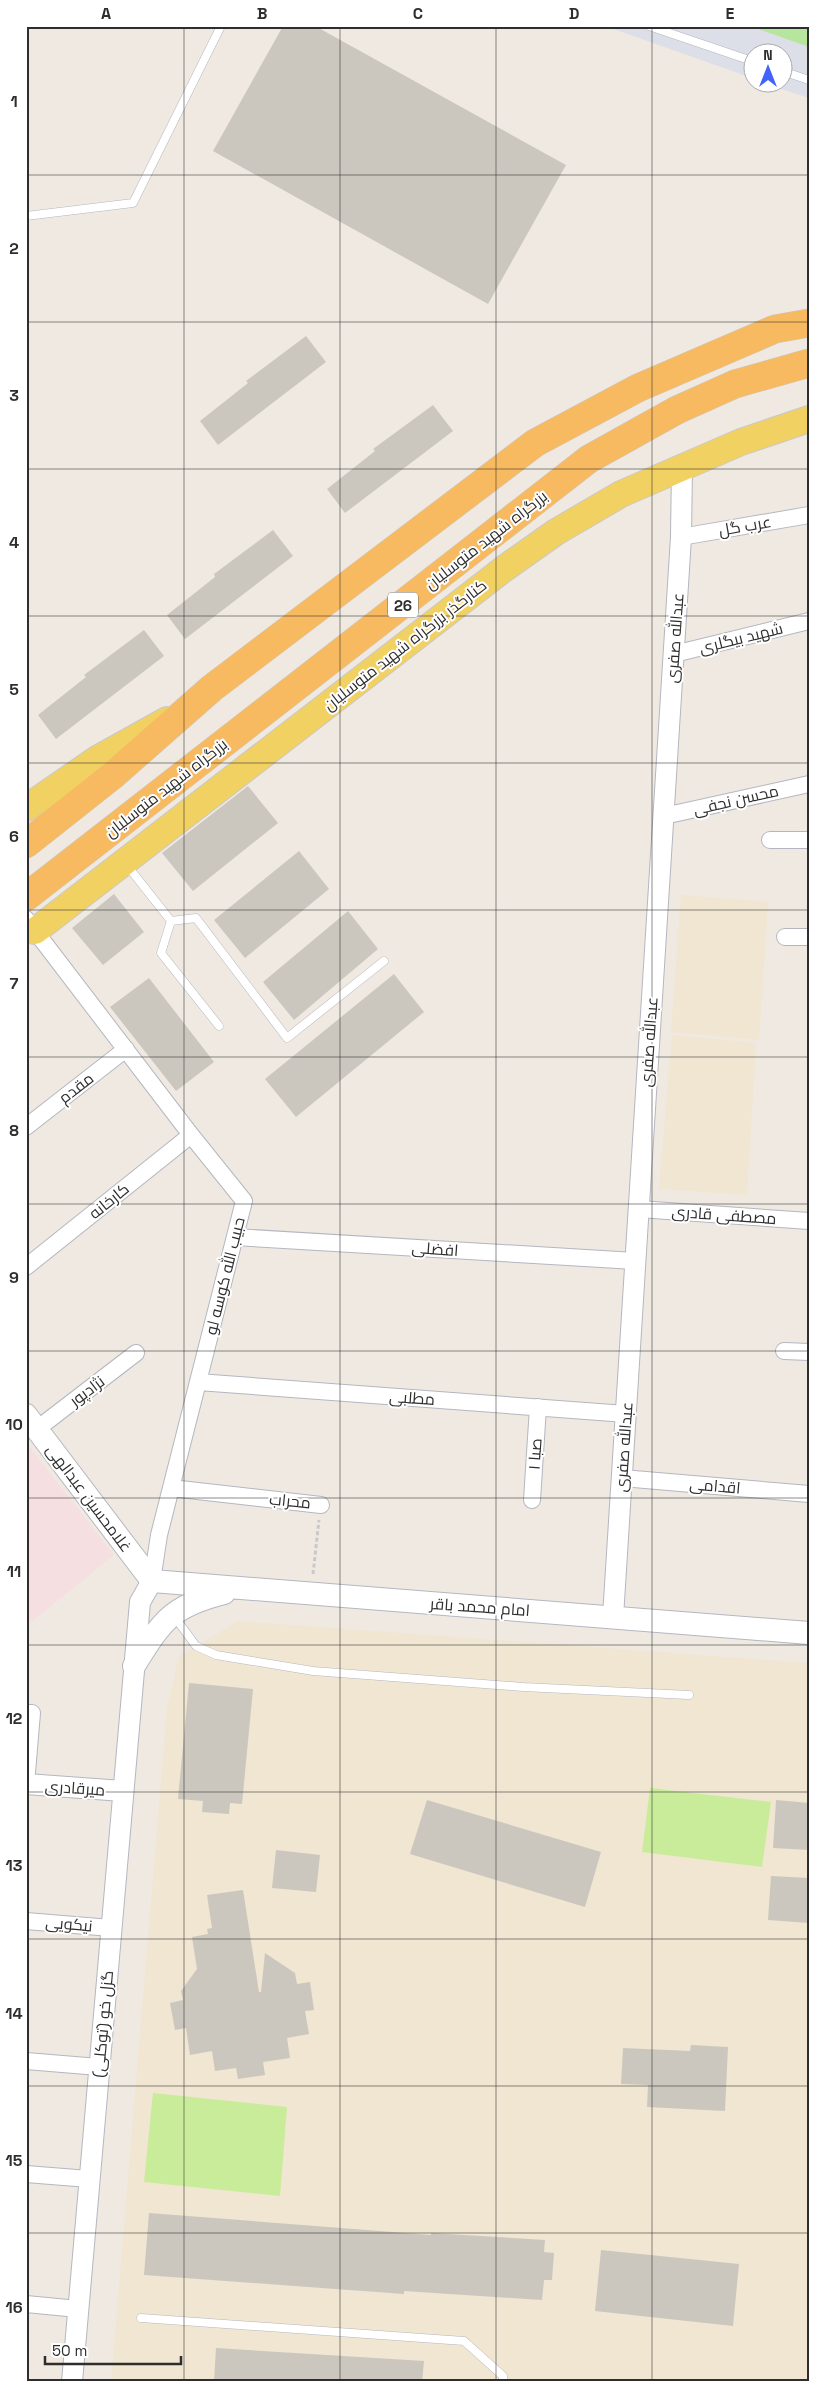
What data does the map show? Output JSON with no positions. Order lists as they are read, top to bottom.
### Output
{
  "streets": {
    "highway": ["بزرگراه شهید متوسلیان", "26"],
    "main road": ["کنارگذر بزرگراه شهید متوسلیان", "غلامحسین عبدالهی", "امام محمد باقر"],
    "street": [
      "عرب گل",
      "عبدالله صفری",
      "شهید بیگلری",
      "محسن نجفی",
      "مقدم",
      "کارخانه",
      "مصطفی قادری",
      "افضلی",
      "حبیب الله کوسه لو",
      "نژادپور",
      "مطلبی",
      "صبا ۱",
      "اقدامی",
      "محراب",
      "میرقادری",
      "نیکویی",
      "گزل خو (توکلی)"
    ]
  },
  "crossings": [
    ["عرب گل", "عبدالله صفری"],
    ["عبدالله صفری", "شهید بیگلری"],
    ["عبدالله صفری", "کنارگذر بزرگراه شهید متوسلیان"],
    ["عبدالله صفری", "محسن نجفی"],
    ["عبدالله صفری", "مصطفی قادری"],
    ["عبدالله صفری", "افضلی"],
    ["عبدالله صفری", "مطلبی"],
    ["عبدالله صفری", "اقدامی"],
    ["عبدالله صفری", "امام محمد باقر"],
    ["کنارگذر بزرگراه شهید متوسلیان", "حبیب الله کوسه لو"],
    ["مقدم", "حبیب الله کوسه لو"],
    ["کارخانه", "حبیب الله کوسه لو"],
    ["افضلی", "حبیب الله کوسه لو"],
    ["حبیب الله کوسه لو", "مطلبی"],
    ["حبیب الله کوسه لو", "غلامحسین عبدالهی"],
    ["حبیب الله کوسه لو", "محراب"],
    ["حبیب الله کوسه لو", "امام محمد باقر"],
    ["حبیب الله کوسه لو", "گزل خو (توکلی)"],
    ["نژادپور", "غلامحسین عبدالهی"],
    ["مطلبی", "صبا ۱"],
    ["غلامحسین عبدالهی", "امام محمد باقر"],
    ["غلامحسین عبدالهی", "گزل خو (توکلی)"],
    ["محراب", "امام محمد باقر"],
    ["امام محمد باقر", "گزل خو (توکلی)"],
    ["میرقادری", "گزل خو (توکلی)"],
    ["نیکویی", "گزل خو (توکلی)"]
  ],
  "scale_bar": "50 m",
  "north": "top",
  "grid": {
    "columns": [
      "A",
      "B",
      "C",
      "D",
      "E"
    ],
    "rows": [
      "1",
      "2",
      "3",
      "4",
      "5",
      "6",
      "7",
      "8",
      "9",
      "10",
      "11",
      "12",
      "13",
      "14",
      "15",
      "16"
    ]
  }
}
